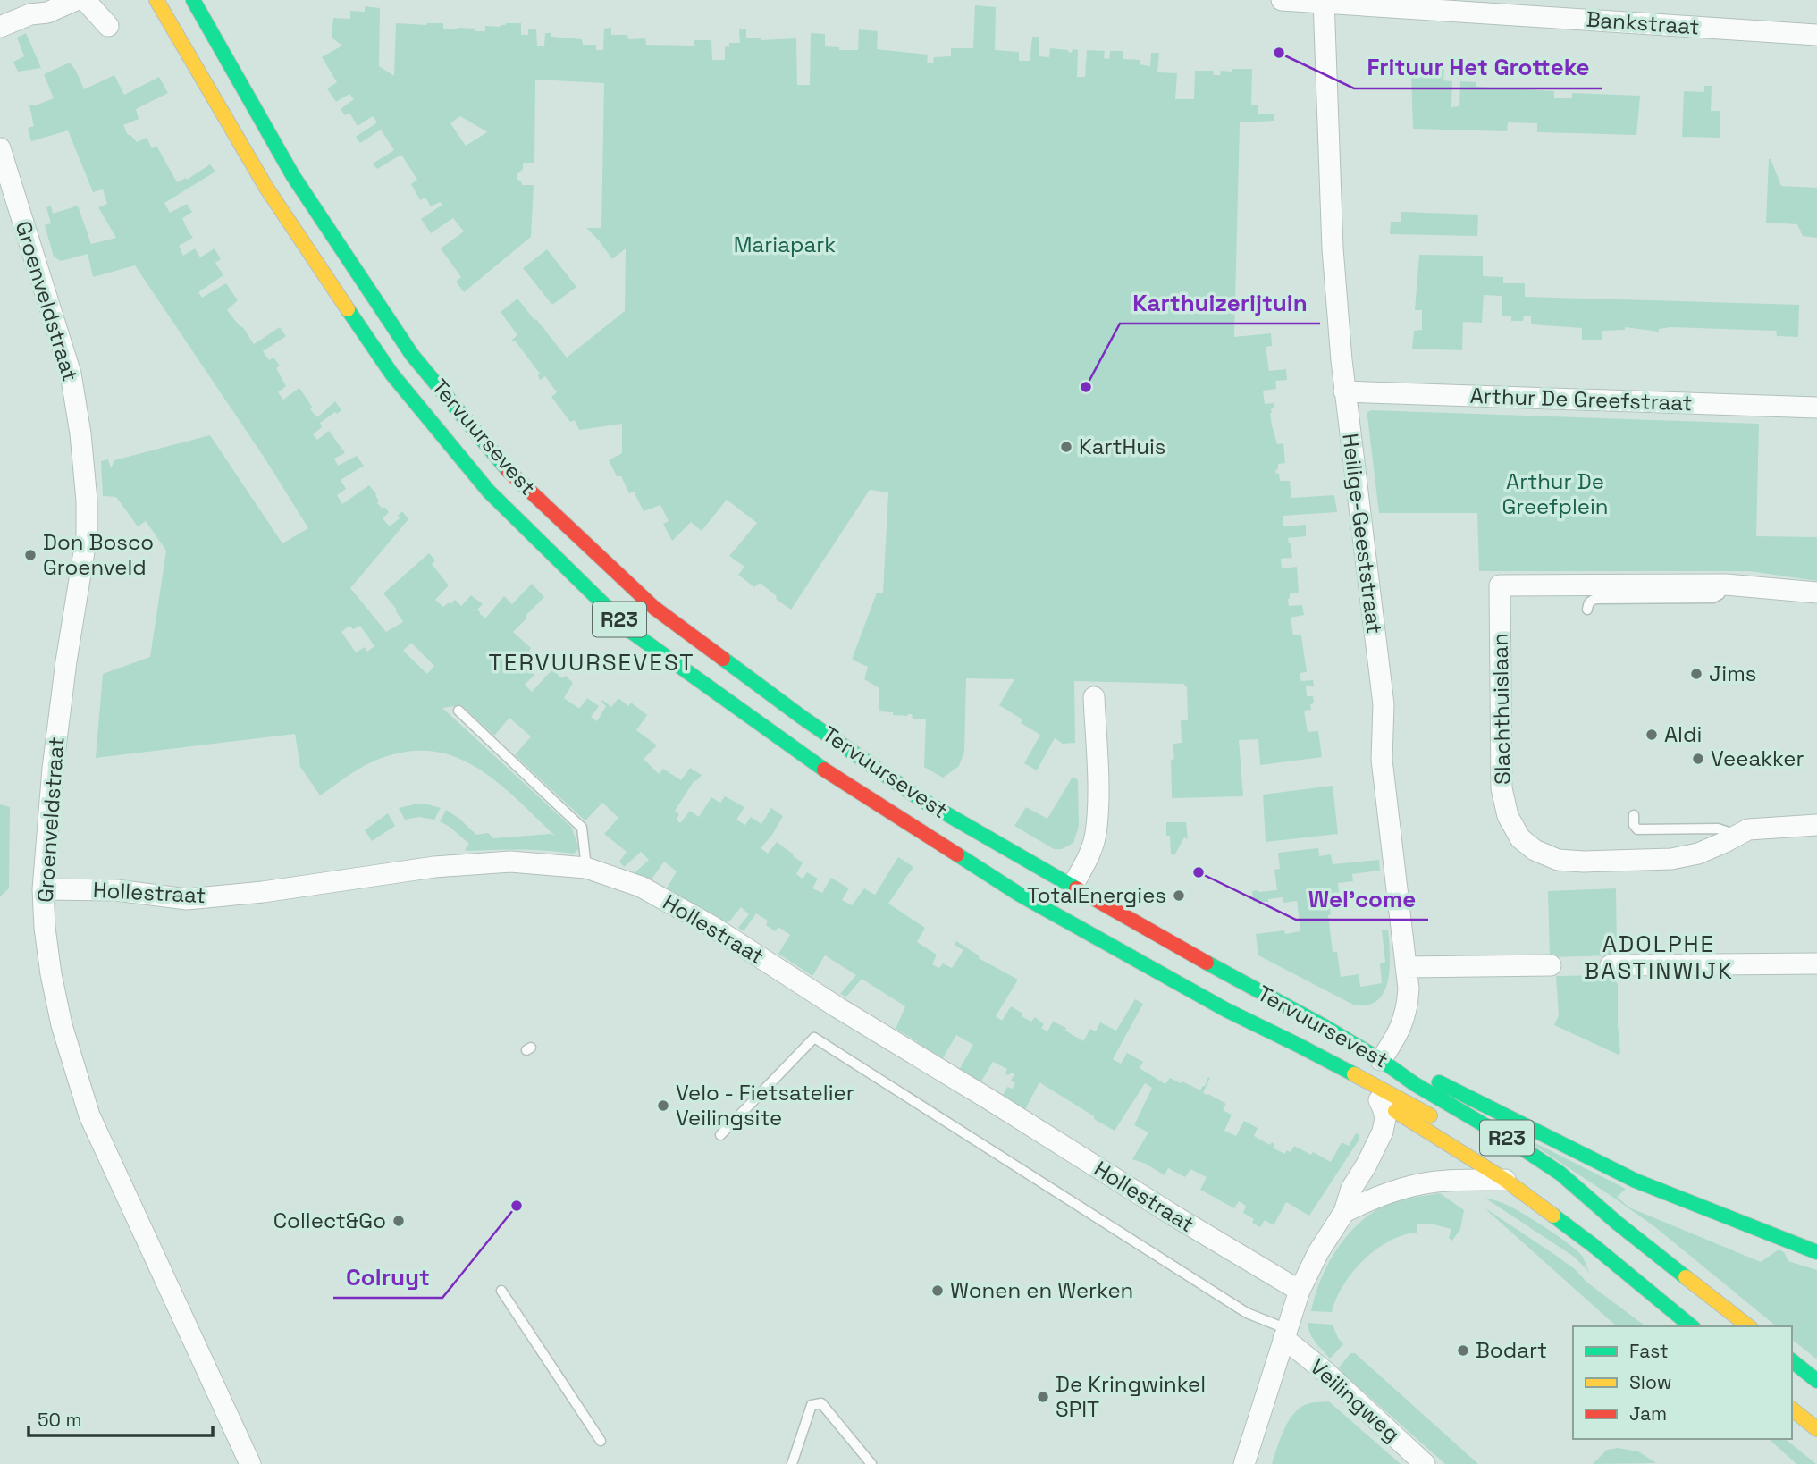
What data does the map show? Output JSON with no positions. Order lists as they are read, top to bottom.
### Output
{
  "streets": {
    "main road": ["Tervuursevest", "R23"],
    "street": [
      "Bankstraat",
      "Groenveldstraat",
      "Arthur De Greefstraat",
      "Heilige-Geeststraat",
      "Slachthuislaan",
      "Hollestraat",
      "Veilingweg"
    ]
  },
  "crossings": [
    ["Bankstraat", "Heilige-Geeststraat"],
    ["Groenveldstraat", "Hollestraat"],
    ["Arthur De Greefstraat", "Heilige-Geeststraat"],
    ["Tervuursevest", "Heilige-Geeststraat"],
    ["Tervuursevest", "R23"],
    ["Heilige-Geeststraat", "R23"]
  ],
  "districts": ["TERVUURSEVEST", "ADOLPHE BASTINWIJK"],
  "parks": ["Mariapark", "Arthur De Greefplein"],
  "places": [
    "Frituur Het Grotteke",
    "Karthuizerijtuin",
    "KartHuis",
    "Don Bosco Groenveld",
    "Jims",
    "Aldi",
    "Veeakker",
    "Wel'come",
    "TotalEnergies",
    "Velo - Fietsatelier Veilingsite",
    "Colruyt",
    "Collect&Go",
    "Wonen en Werken",
    "Bodart",
    "De Kringwinkel SPIT"
  ],
  "legend": ["Fast", "Slow", "Jam"],
  "scale_bar": "50 m"
}
